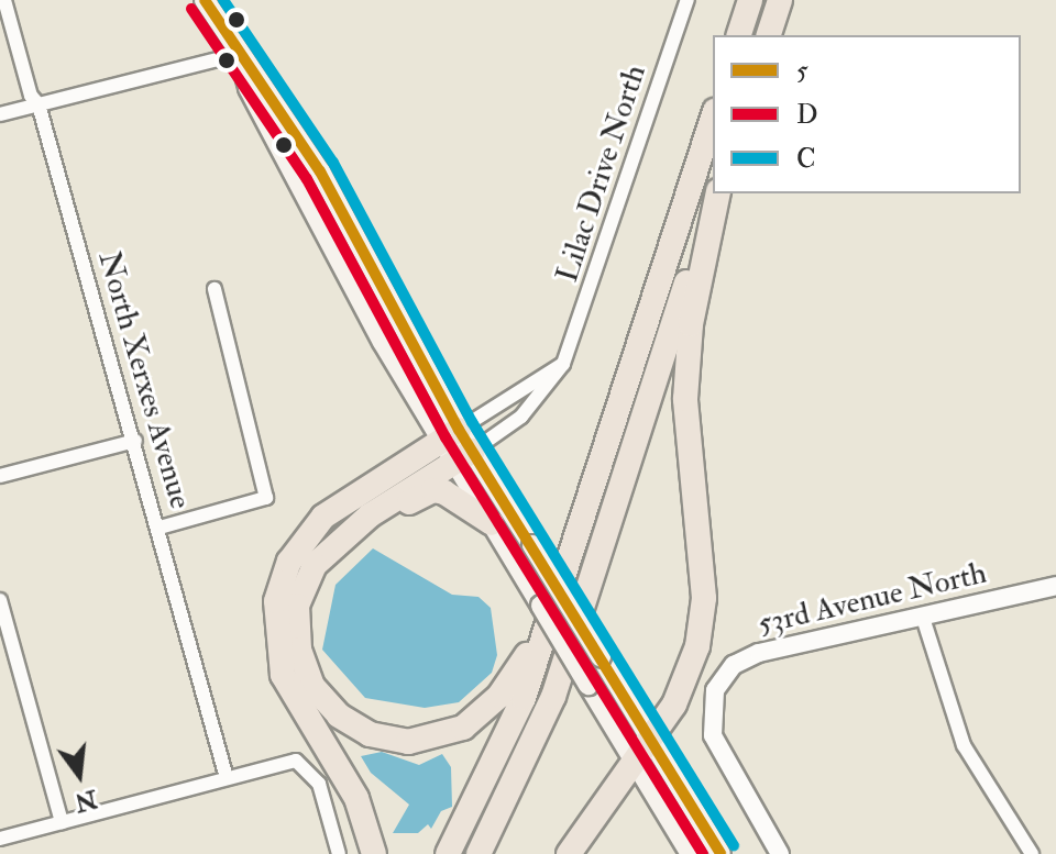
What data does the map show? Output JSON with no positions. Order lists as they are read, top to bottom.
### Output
{
  "streets": {
    "street": ["Lilac Drive North", "North Xerxes Avenue", "53rd Avenue North"]
  },
  "lines": ["transit line 5", "transit line C", "transit line D"],
  "legend": ["5", "D", "C"],
  "north": "bottom"
}
